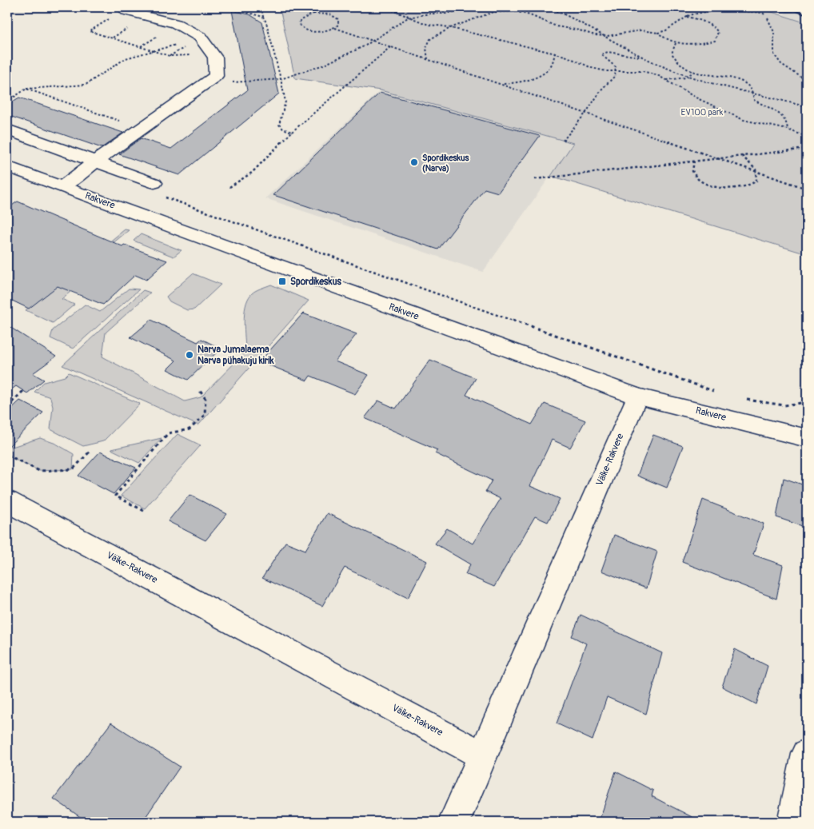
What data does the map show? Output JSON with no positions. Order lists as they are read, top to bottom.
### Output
{
  "streets": {
    "street": ["Rakvere", "Väike-Rakvere"]
  },
  "crossings": [
    ["Rakvere", "Väike-Rakvere"]
  ],
  "parks": ["EV100 park"],
  "places": {
    "other": ["Spordikeskus (Narva)", "Narva Jumalaema Narva pühakuju kirik"],
    "transit": ["Spordikeskus"]
  }
}
